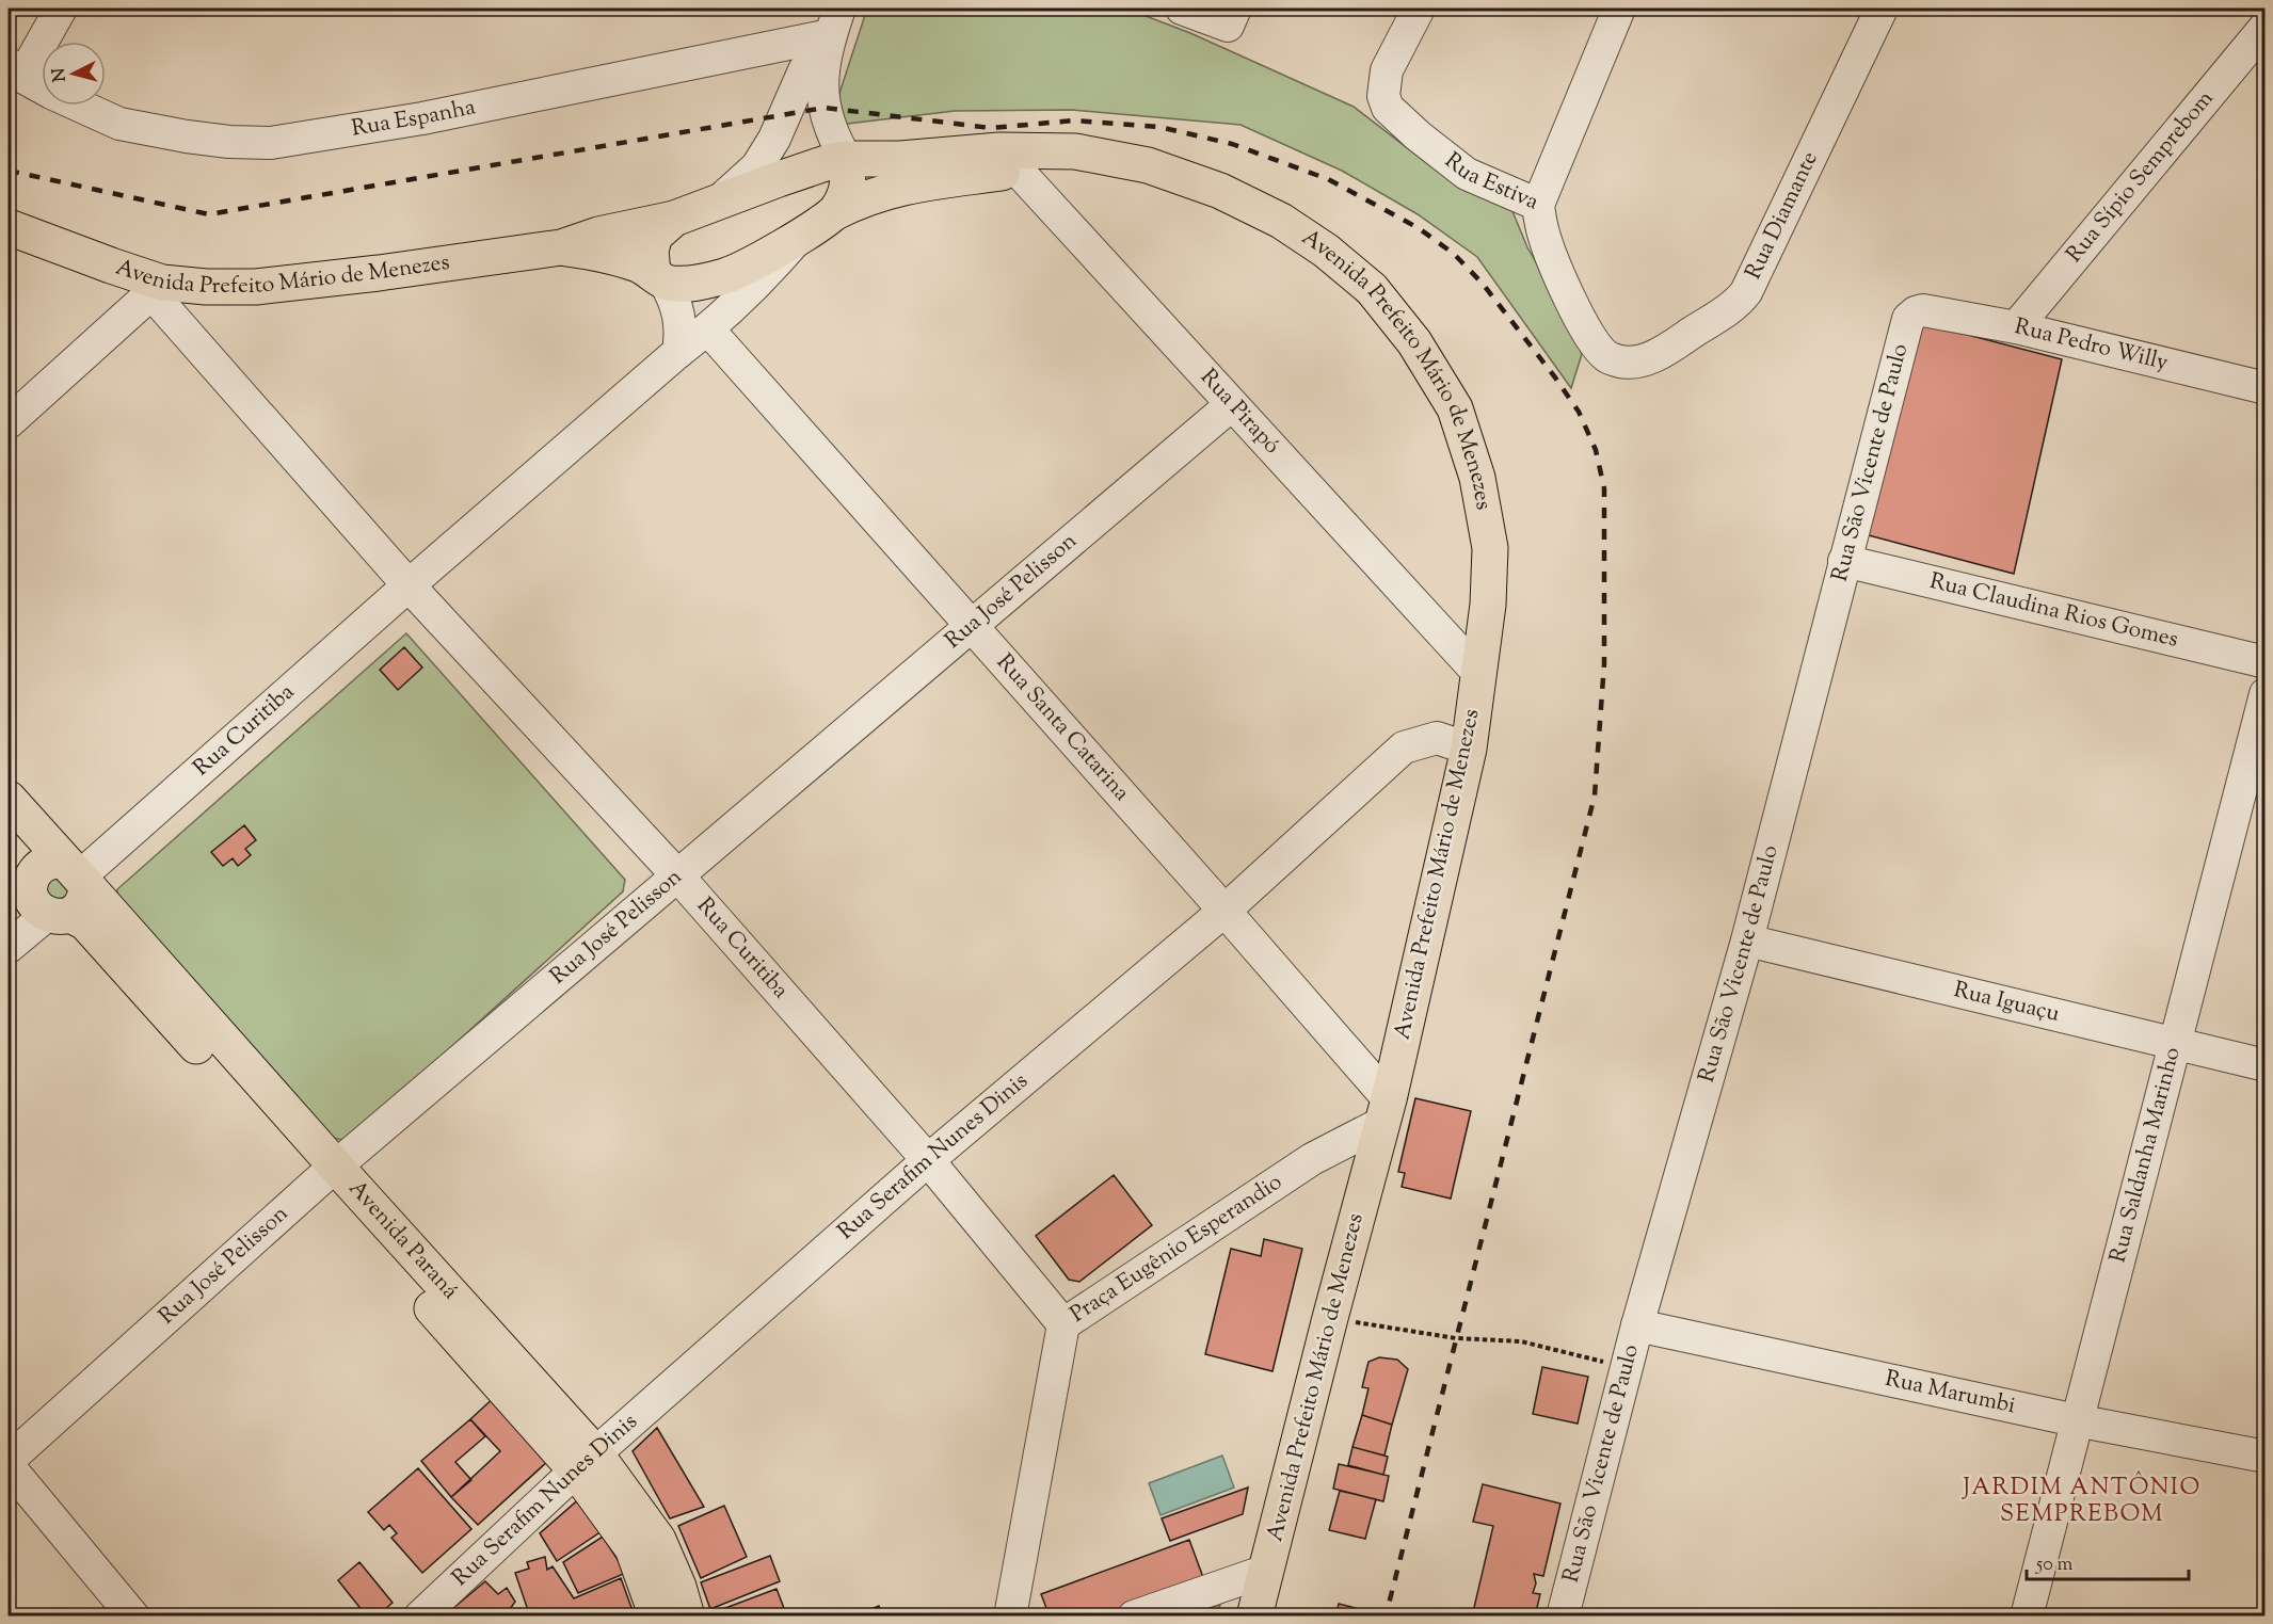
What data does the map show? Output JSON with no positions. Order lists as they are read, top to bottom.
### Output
{
  "streets": {
    "main road": ["Avenida Prefeito Mário de Menezes", "Avenida Paraná"],
    "street": [
      "Rua Espanha",
      "Rua Sípio Semprebom",
      "Rua Estiva",
      "Rua Diamante",
      "Rua Pedro Willy",
      "Rua Pirapó",
      "Rua São Vicente de Paulo",
      "Rua José Pelisson",
      "Rua Claudina Rios Gomes",
      "Rua Santa Catarina",
      "Rua Curitiba",
      "Rua Iguaçu",
      "Rua Saldanha Marinho",
      "Rua Serafim Nunes Dinis",
      "Praça Eugênio Esperandio",
      "Rua Marumbi"
    ]
  },
  "crossings": [
    ["Rua Sípio Semprebom", "Rua Pedro Willy"],
    ["Rua Estiva", "Rua Diamante"],
    ["Avenida Prefeito Mário de Menezes", "Rua Pirapó"],
    ["Avenida Prefeito Mário de Menezes", "Rua Santa Catarina"],
    ["Avenida Prefeito Mário de Menezes", "Rua Curitiba"],
    ["Avenida Prefeito Mário de Menezes", "Rua Serafim Nunes Dinis"],
    ["Avenida Prefeito Mário de Menezes", "Praça Eugênio Esperandio"],
    ["Rua Pedro Willy", "Rua São Vicente de Paulo"],
    ["Rua Pirapó", "Rua José Pelisson"],
    ["Rua São Vicente de Paulo", "Rua Claudina Rios Gomes"],
    ["Rua São Vicente de Paulo", "Rua Iguaçu"],
    ["Rua São Vicente de Paulo", "Rua Marumbi"],
    ["Rua José Pelisson", "Rua Santa Catarina"],
    ["Rua José Pelisson", "Rua Curitiba"],
    ["Rua José Pelisson", "Avenida Paraná"],
    ["Rua Santa Catarina", "Rua Serafim Nunes Dinis"],
    ["Rua Santa Catarina", "Praça Eugênio Esperandio"],
    ["Rua Curitiba", "Rua Serafim Nunes Dinis"],
    ["Rua Curitiba", "Avenida Paraná"],
    ["Rua Curitiba", "Praça Eugênio Esperandio"],
    ["Rua Iguaçu", "Rua Saldanha Marinho"],
    ["Rua Saldanha Marinho", "Rua Marumbi"],
    ["Rua Serafim Nunes Dinis", "Avenida Paraná"]
  ],
  "districts": ["JARDIM ANTÔNIO SEMPREBOM"],
  "scale_bar": "50 m",
  "north": "left"
}
